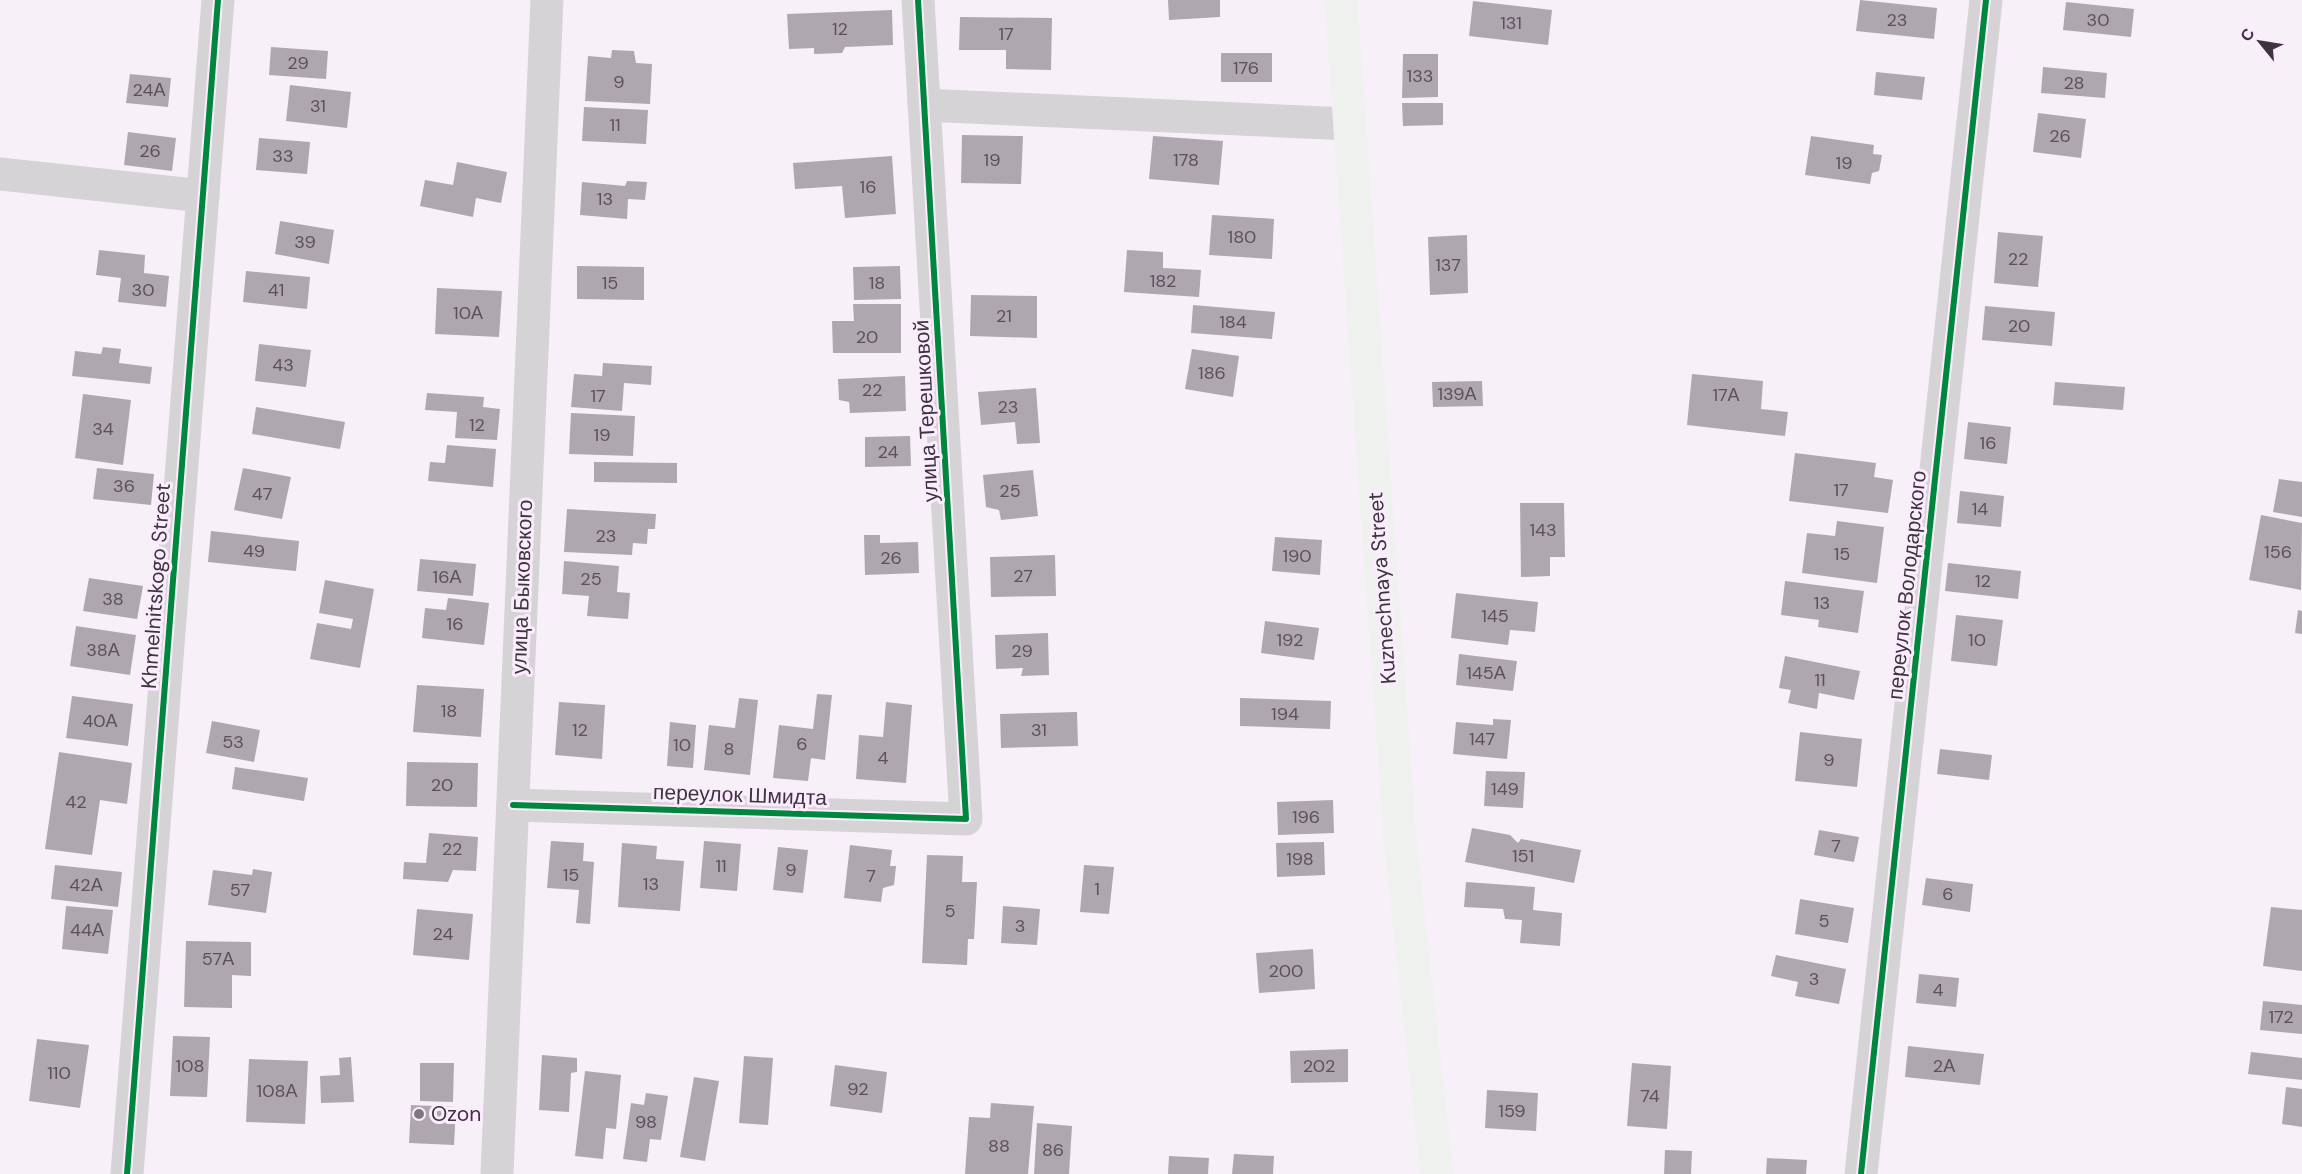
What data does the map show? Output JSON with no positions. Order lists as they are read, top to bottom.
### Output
{
  "streets": {
    "main road": ["Kuznechnaya Street"],
    "street": [
      "улица Терешковой",
      "переулок Володарского",
      "Khmelnitskogo Street",
      "улица Быковского",
      "переулок Шмидта"
    ]
  },
  "crossings": [
    ["улица Терешковой", "переулок Шмидта"],
    ["улица Быковского", "переулок Шмидта"]
  ],
  "places": ["Ozon"],
  "house_numbers": [
    "23",
    "30",
    "131",
    "12",
    "17",
    "29",
    "176",
    "133",
    "9",
    "28",
    "24А",
    "31",
    "11",
    "26",
    "26",
    "33",
    "19",
    "178",
    "19",
    "16",
    "13",
    "180",
    "39",
    "22",
    "137",
    "182",
    "15",
    "18",
    "30",
    "41",
    "10А",
    "21",
    "184",
    "20",
    "20",
    "43",
    "186",
    "22",
    "139А",
    "17А",
    "17",
    "23",
    "12",
    "34",
    "19",
    "16",
    "24",
    "36",
    "17",
    "25",
    "47",
    "14",
    "143",
    "23",
    "49",
    "156",
    "15",
    "190",
    "26",
    "27",
    "16А",
    "25",
    "12",
    "38",
    "13",
    "145",
    "16",
    "192",
    "10",
    "38А",
    "29",
    "145А",
    "11",
    "18",
    "194",
    "40А",
    "12",
    "31",
    "147",
    "53",
    "6",
    "10",
    "8",
    "4",
    "9",
    "20",
    "149",
    "42",
    "196",
    "7",
    "22",
    "151",
    "198",
    "11",
    "9",
    "15",
    "7",
    "13",
    "42А",
    "1",
    "57",
    "6",
    "5",
    "5",
    "3",
    "44А",
    "24",
    "57А",
    "200",
    "3",
    "4",
    "172",
    "108",
    "202",
    "2А",
    "110",
    "92",
    "108А",
    "74",
    "159",
    "98",
    "88",
    "86"
  ],
  "north": "top left"
}
